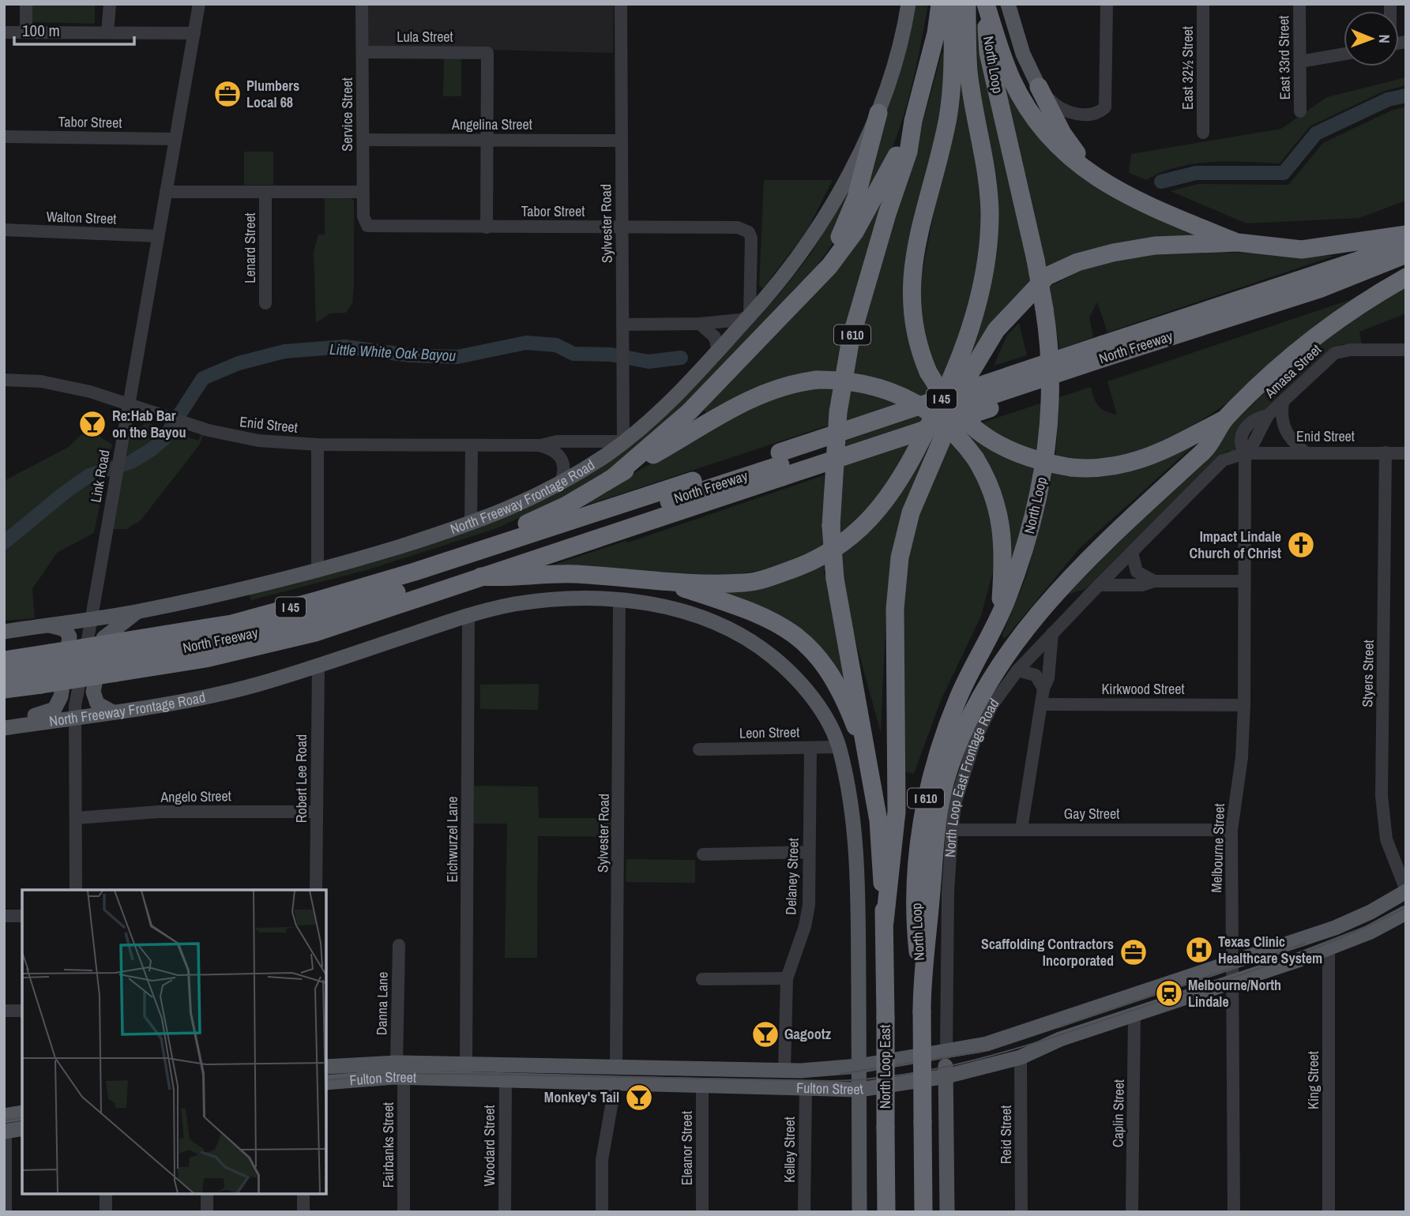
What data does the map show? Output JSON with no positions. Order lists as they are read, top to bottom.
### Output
{
  "streets": {
    "highway": [
      "North Loop",
      "I 610",
      "North Freeway",
      "I 45",
      "North Loop East"
    ],
    "main road": ["North Freeway Frontage Road", "North Loop East Frontage Road", "Fulton Street"],
    "street": [
      "Lula Street",
      "East 33rd Street",
      "East 32½ Street",
      "Service Street",
      "Tabor Street",
      "Angelina Street",
      "Walton Street",
      "Sylvester Road",
      "Lenard Street",
      "Amasa Street",
      "Enid Street",
      "Link Road",
      "Styers Street",
      "Kirkwood Street",
      "Leon Street",
      "Robert Lee Road",
      "Angelo Street",
      "Gay Street",
      "Eichwurzel Lane",
      "Melbourne Street",
      "Delaney Street",
      "Danna Lane",
      "King Street",
      "Caplin Street",
      "Reid Street",
      "Fairbanks Street",
      "Woodard Street",
      "Eleanor Street",
      "Kelley Street"
    ]
  },
  "crossings": [
    ["Lula Street", "Service Street"],
    ["Lula Street", "Angelina Street"],
    ["North Loop", "I 610"],
    ["Service Street", "Tabor Street"],
    ["Service Street", "Angelina Street"],
    ["Tabor Street", "Sylvester Road"],
    ["Tabor Street", "Link Road"],
    ["Tabor Street", "North Freeway Frontage Road"],
    ["Angelina Street", "Sylvester Road"],
    ["Walton Street", "Link Road"],
    ["Sylvester Road", "Enid Street"],
    ["Sylvester Road", "North Freeway Frontage Road"],
    ["Sylvester Road", "Fulton Street"],
    ["I 610", "North Loop East"],
    ["Amasa Street", "Enid Street"],
    ["Amasa Street", "North Loop East Frontage Road"],
    ["Amasa Street", "Melbourne Street"],
    ["Enid Street", "Link Road"],
    ["Enid Street", "North Freeway Frontage Road"],
    ["Enid Street", "Styers Street"],
    ["Enid Street", "North Loop East Frontage Road"],
    ["Enid Street", "Melbourne Street"],
    ["Link Road", "North Freeway Frontage Road"],
    ["Link Road", "Angelo Street"],
    ["North Freeway Frontage Road", "Leon Street"],
    ["North Freeway Frontage Road", "Robert Lee Road"],
    ["North Freeway Frontage Road", "Eichwurzel Lane"],
    ["Styers Street", "Fulton Street"],
    ["Kirkwood Street", "Melbourne Street"],
    ["Leon Street", "Delaney Street"],
    ["Robert Lee Road", "Angelo Street"],
    ["North Loop East Frontage Road", "Gay Street"],
    ["North Loop East Frontage Road", "Melbourne Street"],
    ["North Loop East Frontage Road", "Fulton Street"],
    ["Gay Street", "Melbourne Street"],
    ["Eichwurzel Lane", "Fulton Street"],
    ["Melbourne Street", "Fulton Street"],
    ["Delaney Street", "Fulton Street"],
    ["Danna Lane", "Fulton Street"],
    ["Fulton Street", "King Street"],
    ["Fulton Street", "Caplin Street"],
    ["Fulton Street", "Reid Street"],
    ["Fulton Street", "Fairbanks Street"],
    ["Fulton Street", "Woodard Street"],
    ["Fulton Street", "Eleanor Street"],
    ["Fulton Street", "Kelley Street"]
  ],
  "water": ["Little White Oak Bayou"],
  "places": {
    "office": ["Plumbers Local 68", "Scaffolding Contractors Incorporated"],
    "bar": ["Re:Hab Bar on the Bayou", "Gagootz", "Monkey's Tail"],
    "church": ["Impact Lindale Church of Christ"],
    "hospital": ["Texas Clinic Healthcare System"],
    "station": ["Melbourne/North Lindale"]
  },
  "scale_bar": "100 m",
  "north": "right"
}
